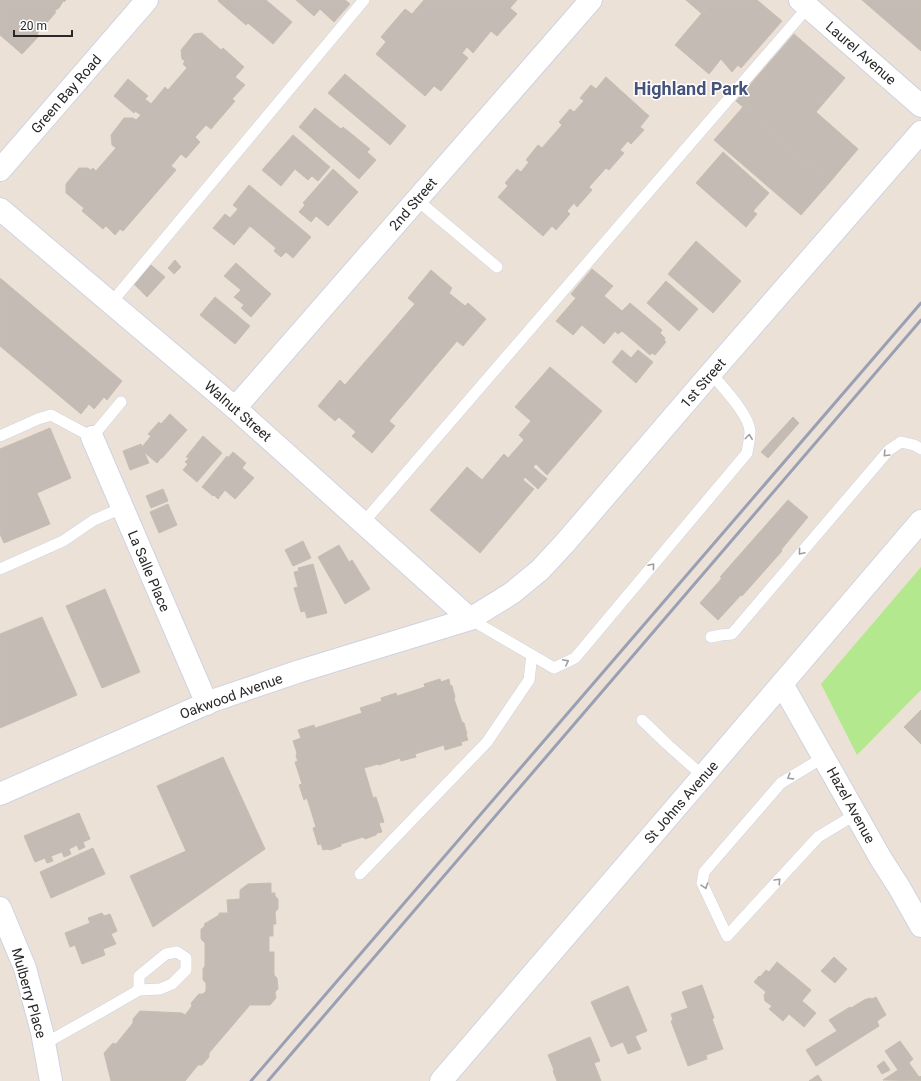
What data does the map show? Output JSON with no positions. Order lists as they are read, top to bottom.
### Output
{
  "streets": {
    "street": [
      "Laurel Avenue",
      "Green Bay Road",
      "2nd Street",
      "1st Street",
      "Walnut Street",
      "La Salle Place",
      "Oakwood Avenue",
      "St Johns Avenue",
      "Hazel Avenue",
      "Mulberry Place"
    ]
  },
  "crossings": [
    ["2nd Street", "Walnut Street"],
    ["1st Street", "Walnut Street"],
    ["1st Street", "Oakwood Avenue"],
    ["Walnut Street", "Oakwood Avenue"],
    ["La Salle Place", "Oakwood Avenue"],
    ["St Johns Avenue", "Hazel Avenue"]
  ],
  "districts": ["Highland Park"],
  "scale_bar": "20 m"
}
